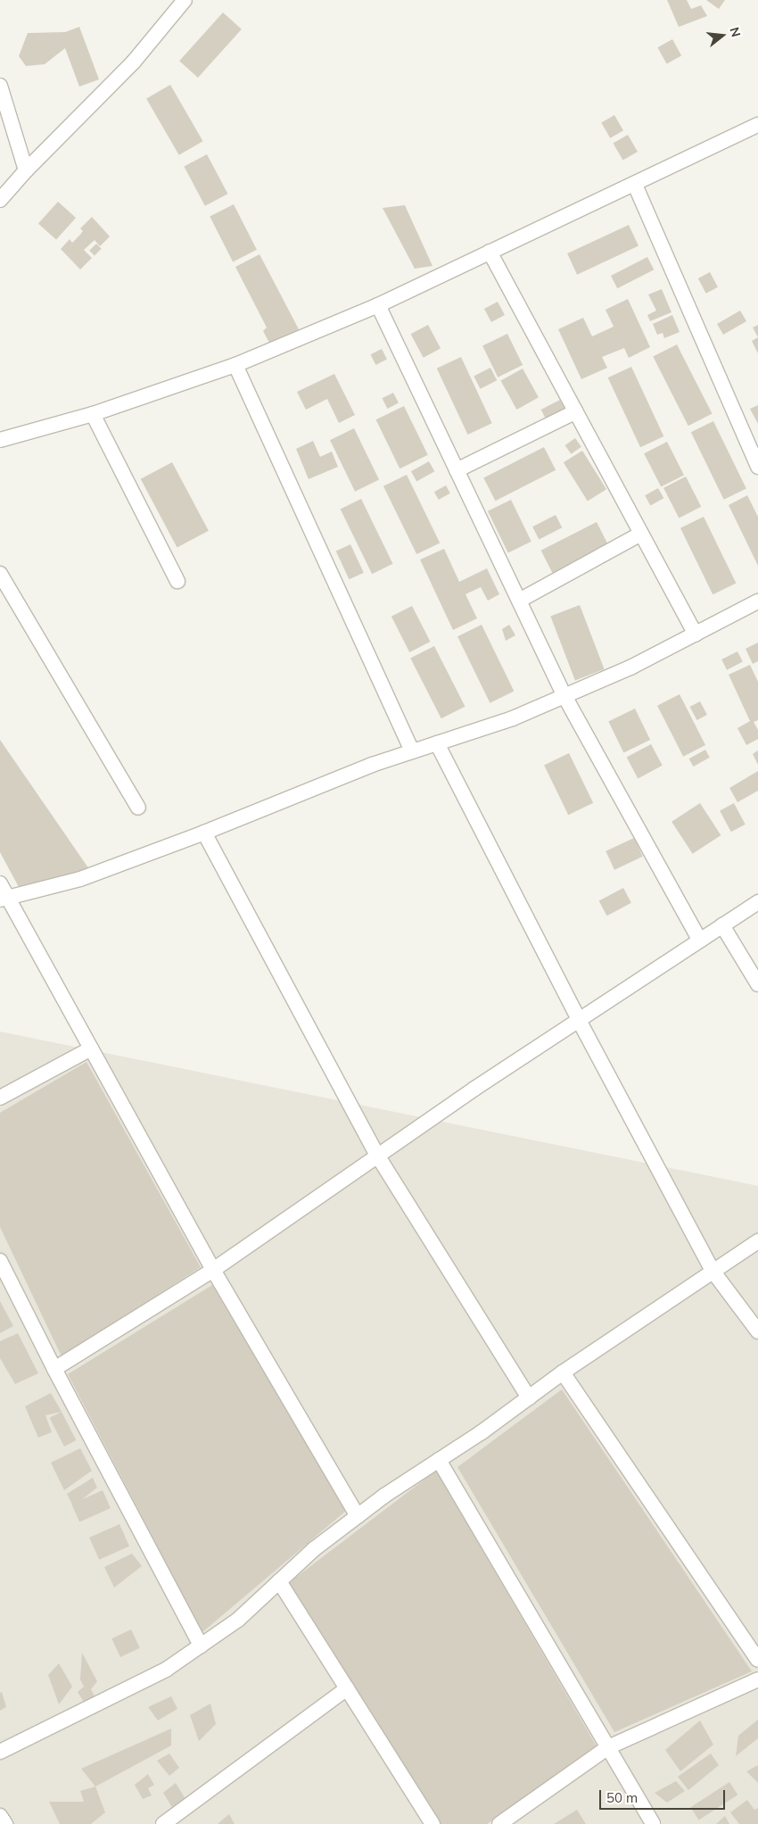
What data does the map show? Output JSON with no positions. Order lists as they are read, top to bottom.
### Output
{
  "scale_bar": "50 m",
  "north": "right"
}
